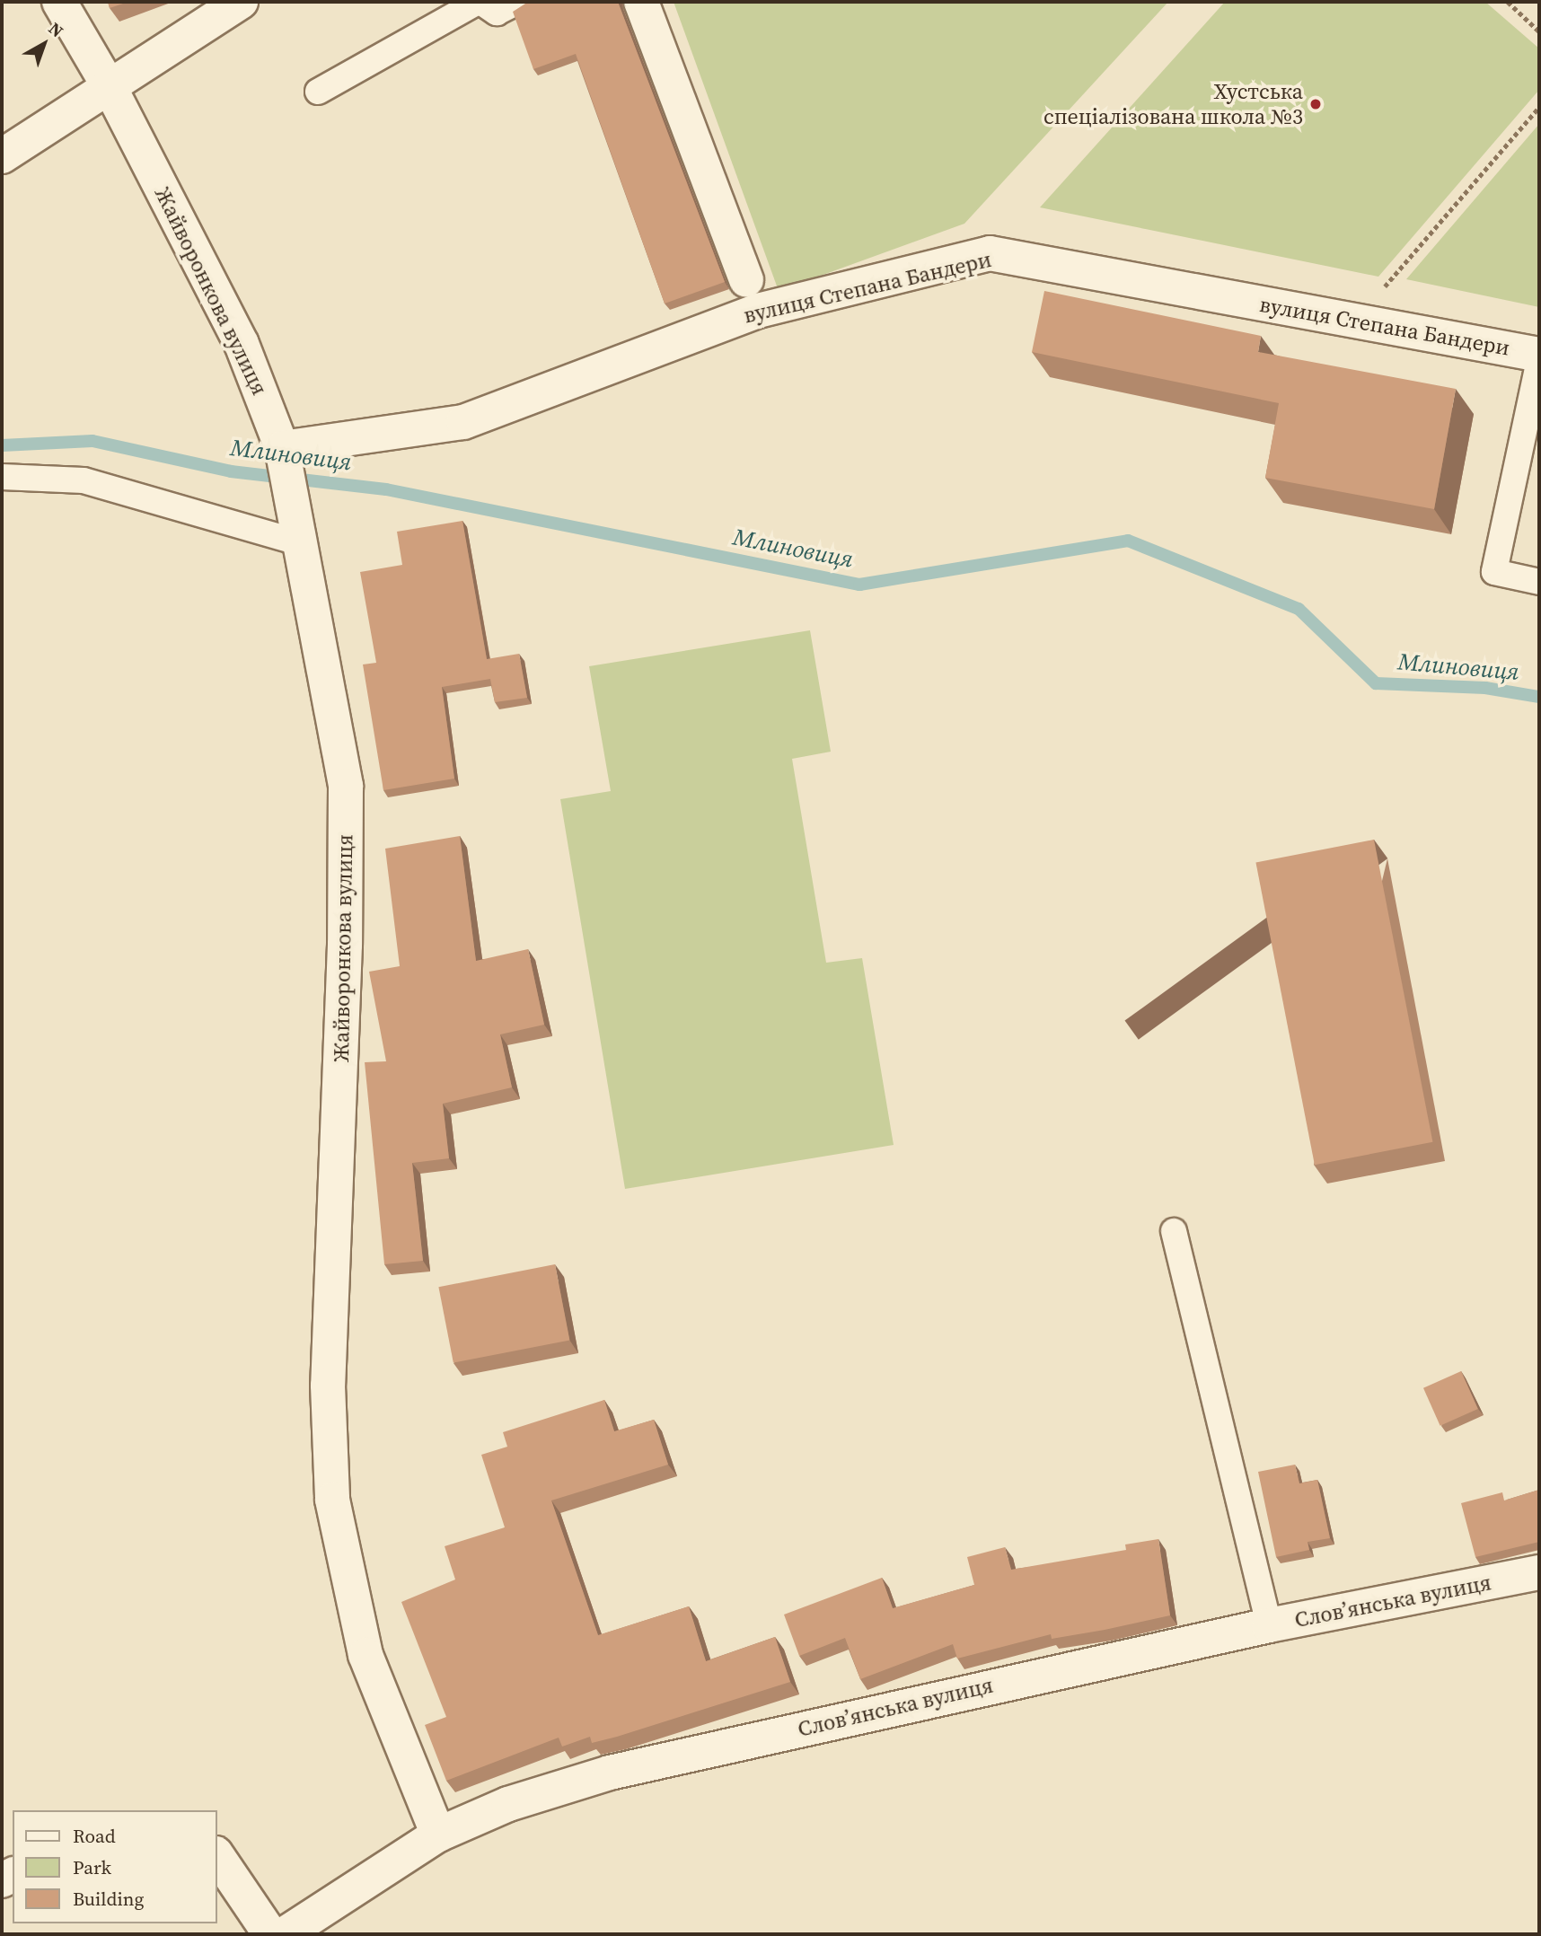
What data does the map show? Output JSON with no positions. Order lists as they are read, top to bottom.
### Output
{
  "streets": {
    "street": ["вулиця Степана Бандери", "Жайворонкова вулиця", "Словʼянська вулиця"]
  },
  "crossings": [
    ["вулиця Степана Бандери", "Жайворонкова вулиця"],
    ["Жайворонкова вулиця", "Словʼянська вулиця"]
  ],
  "water": ["Млиновиця"],
  "places": ["Хустська спеціалізована школа №3"],
  "legend": ["Road", "Park", "Building"],
  "north": "top right"
}
